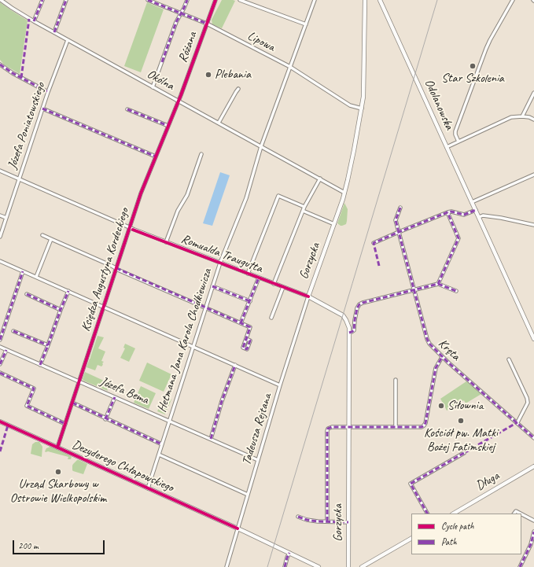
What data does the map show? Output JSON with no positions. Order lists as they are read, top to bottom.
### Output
{
  "streets": {
    "street": [
      "Lipowa",
      "Różana",
      "Okólna",
      "Odolanowska",
      "Józefa Poniatowskiego",
      "Romualda Traugutta",
      "Gorzycka",
      "Księdza Augustyna Kordeckiego",
      "Hetmana Jana Karola Chodkiewicza",
      "Kręta",
      "Józefa Bema",
      "Tadeusza Rejtana",
      "Dezyderego Chłapowskiego",
      "Długa"
    ]
  },
  "crossings": [
    ["Lipowa", "Różana"],
    ["Lipowa", "Gorzycka"],
    ["Lipowa", "Hetmana Jana Karola Chodkiewicza"],
    ["Różana", "Okólna"],
    ["Różana", "Księdza Augustyna Kordeckiego"],
    ["Okólna", "Józefa Poniatowskiego"],
    ["Okólna", "Gorzycka"],
    ["Okólna", "Księdza Augustyna Kordeckiego"],
    ["Okólna", "Hetmana Jana Karola Chodkiewicza"],
    ["Józefa Poniatowskiego", "Romualda Traugutta"],
    ["Romualda Traugutta", "Gorzycka"],
    ["Romualda Traugutta", "Księdza Augustyna Kordeckiego"],
    ["Romualda Traugutta", "Hetmana Jana Karola Chodkiewicza"],
    ["Romualda Traugutta", "Tadeusza Rejtana"],
    ["Gorzycka", "Tadeusza Rejtana"],
    ["Księdza Augustyna Kordeckiego", "Józefa Bema"],
    ["Księdza Augustyna Kordeckiego", "Dezyderego Chłapowskiego"],
    ["Hetmana Jana Karola Chodkiewicza", "Józefa Bema"],
    ["Hetmana Jana Karola Chodkiewicza", "Dezyderego Chłapowskiego"],
    ["Józefa Bema", "Tadeusza Rejtana"],
    ["Tadeusza Rejtana", "Dezyderego Chłapowskiego"]
  ],
  "places": [
    "Star Szkolenia",
    "Plebania",
    "Siłownia",
    "Kościół pw. Matki Bożej Fatimskiej",
    "Urząd Skarbowy w Ostrowie Wielkopolskim"
  ],
  "legend": ["Cycle path", "Path"],
  "scale_bar": "200 m"
}
